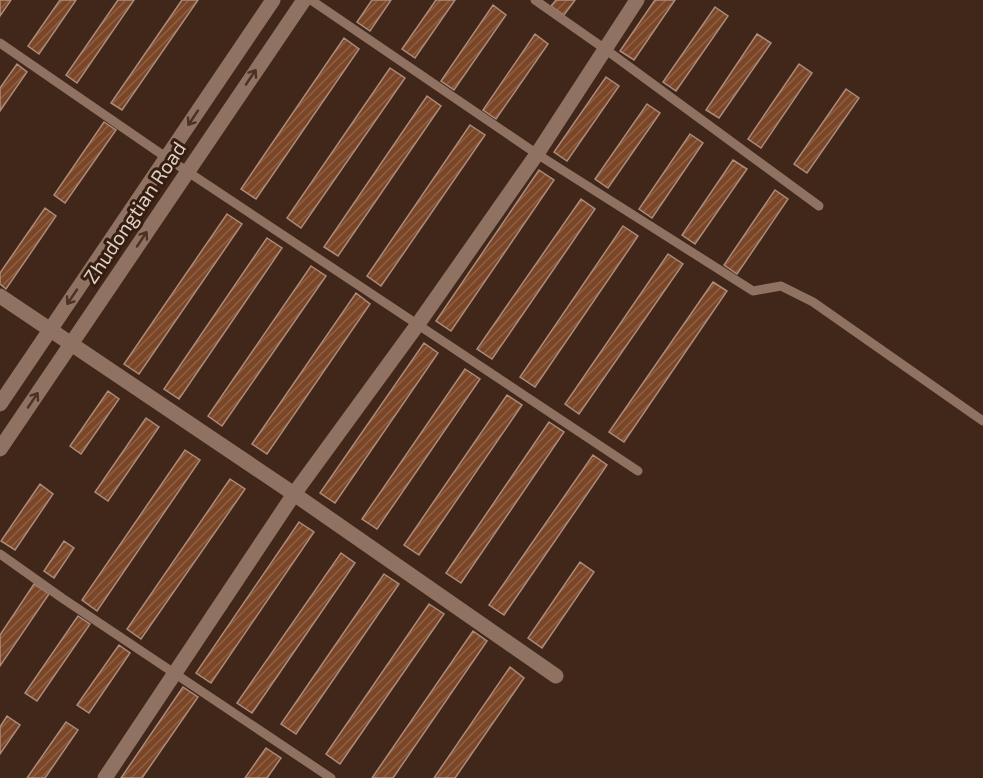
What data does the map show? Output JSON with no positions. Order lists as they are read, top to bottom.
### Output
{
  "streets": {
    "street": ["Zhudongtian Road"]
  }
}
